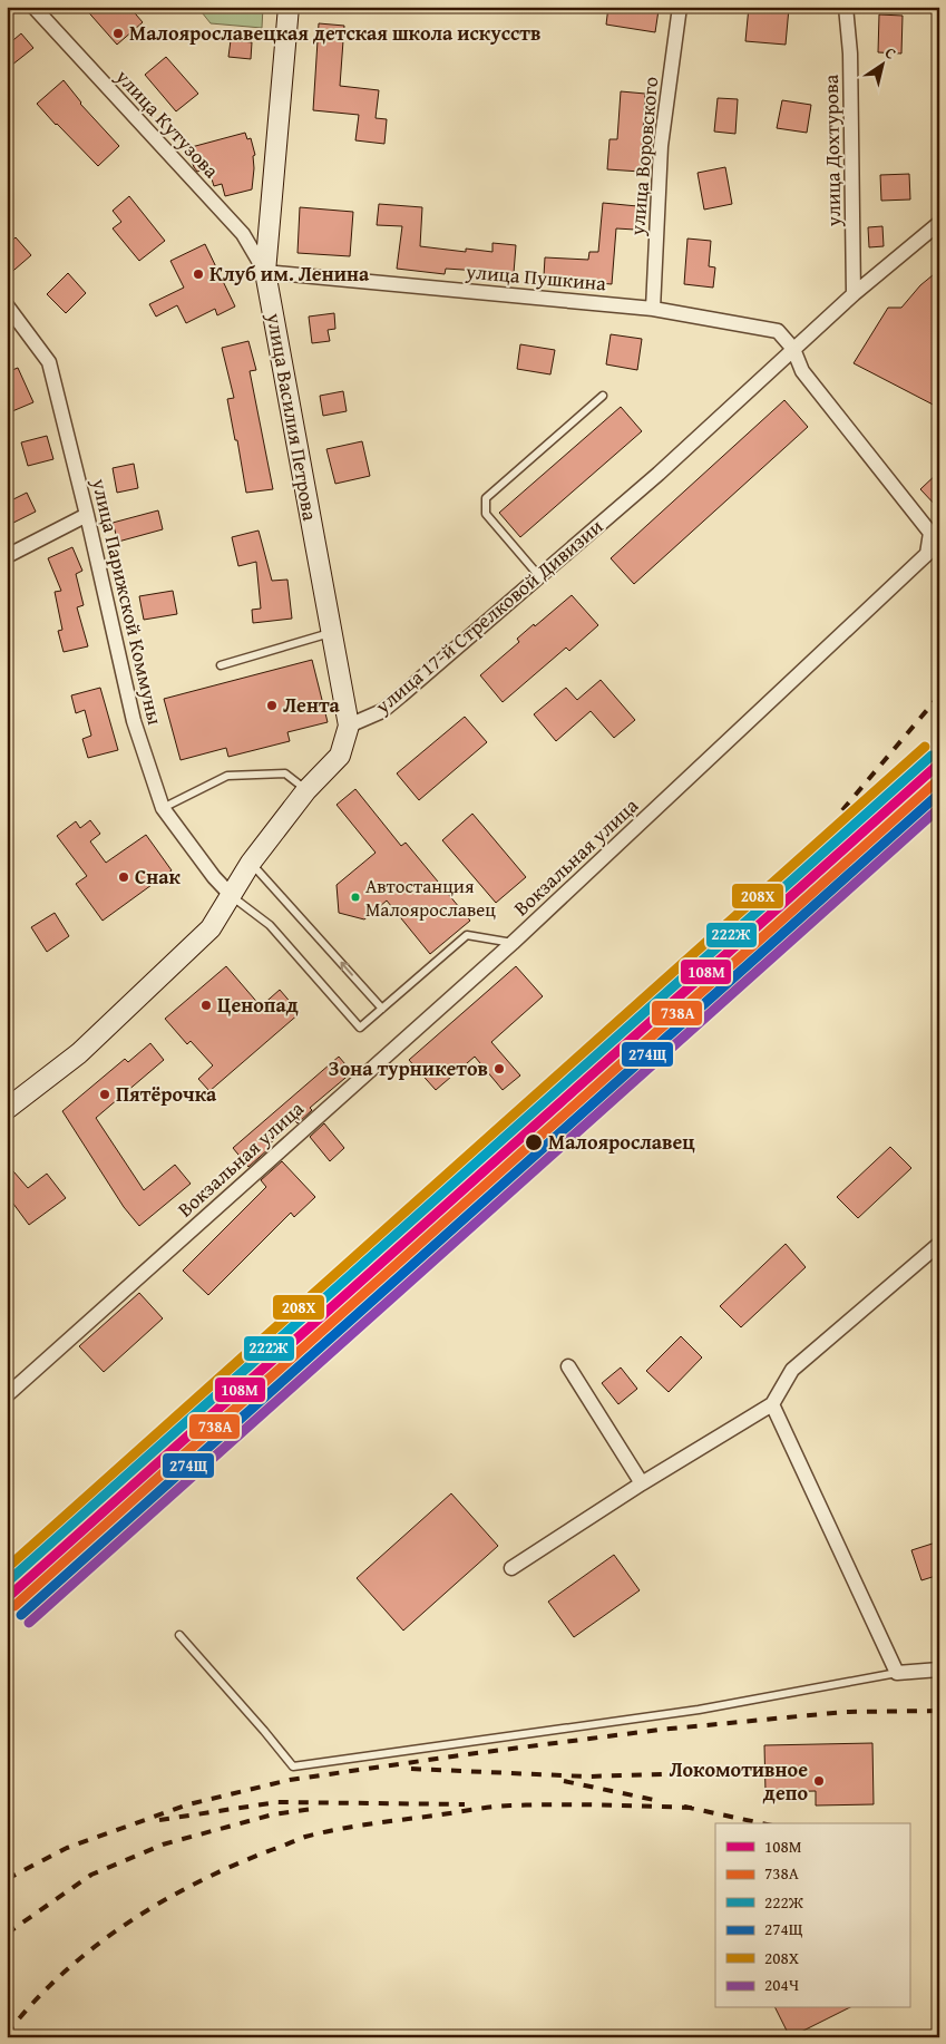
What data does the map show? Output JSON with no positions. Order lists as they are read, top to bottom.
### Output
{
  "streets": {
    "main road": ["улица Василия Петрова"],
    "street": [
      "улица Кутузова",
      "улица Дохтурова",
      "улица Воровского",
      "улица Пушкина",
      "улица Парижской Коммуны",
      "улица 17-й Стрелковой Дивизии",
      "Вокзальная улица"
    ]
  },
  "crossings": [
    ["улица Кутузова", "улица Пушкина"],
    ["улица Кутузова", "улица Василия Петрова"],
    ["улица Дохтурова", "улица 17-й Стрелковой Дивизии"],
    ["улица Воровского", "улица Пушкина"],
    ["улица Пушкина", "улица Василия Петрова"],
    ["улица Пушкина", "улица 17-й Стрелковой Дивизии"],
    ["улица Пушкина", "Вокзальная улица"],
    ["улица Василия Петрова", "улица 17-й Стрелковой Дивизии"],
    ["улица 17-й Стрелковой Дивизии", "Вокзальная улица"]
  ],
  "places": [
    "Малоярославецкая детская школа искусств",
    "Клуб им. Ленина",
    "Лента",
    "Снак",
    "Автостанция Малоярославец",
    "Ценопад",
    "Зона турникетов",
    "Пятёрочка",
    "Малоярославец",
    "Локомотивное депо"
  ],
  "lines": [
    "transit line 208Х",
    "transit line 222Ж",
    "transit line 108М",
    "transit line 738А",
    "transit line 274Щ",
    "transit line 204Ч"
  ],
  "legend": [
    "108М",
    "738А",
    "222Ж",
    "274Щ",
    "208Х",
    "204Ч"
  ],
  "north": "top right"
}
